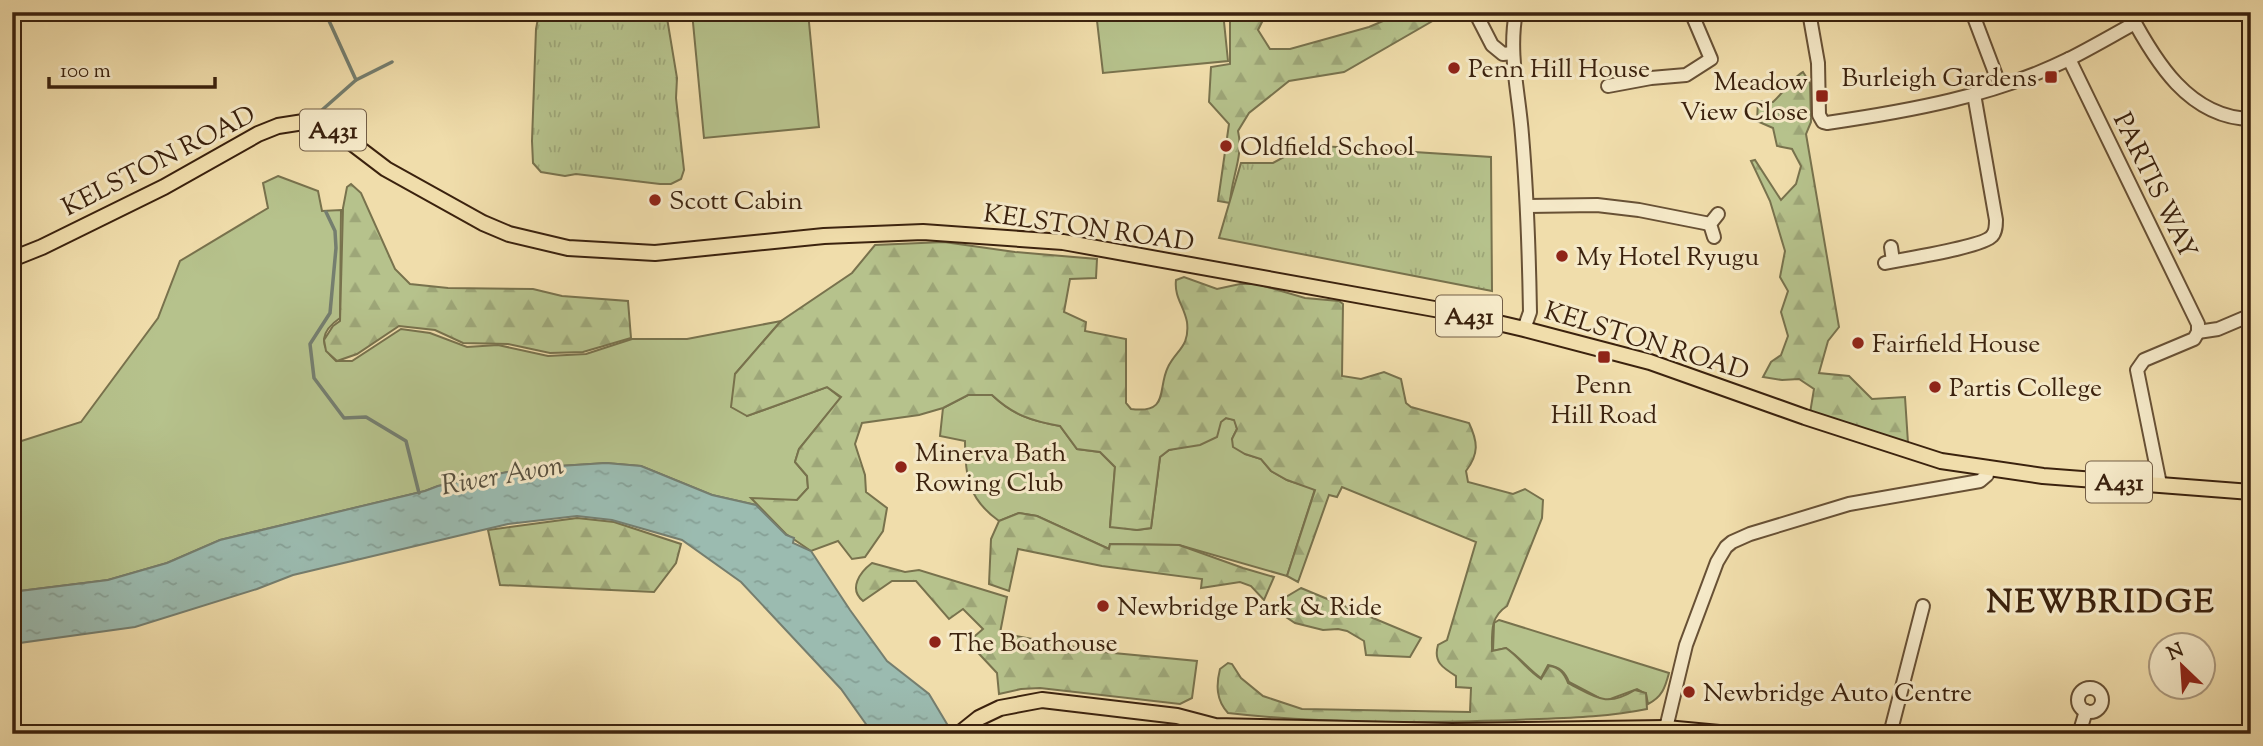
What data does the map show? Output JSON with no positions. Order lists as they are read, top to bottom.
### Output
{
  "streets": {
    "main road": ["A431", "KELSTON ROAD"],
    "street": ["PARTIS WAY"]
  },
  "crossings": [
    ["A431", "KELSTON ROAD"]
  ],
  "districts": ["NEWBRIDGE"],
  "water": ["River Avon"],
  "places": {
    "other": [
      "Penn Hill House",
      "Oldfield School",
      "Scott Cabin",
      "My Hotel Ryugu",
      "Fairfield House",
      "Partis College",
      "Minerva Bath Rowing Club",
      "Newbridge Park & Ride",
      "The Boathouse",
      "Newbridge Auto Centre"
    ],
    "transit": ["Burleigh Gardens", "Meadow View Close", "Penn Hill Road"]
  },
  "scale_bar": "100 m",
  "north": "top left"
}
